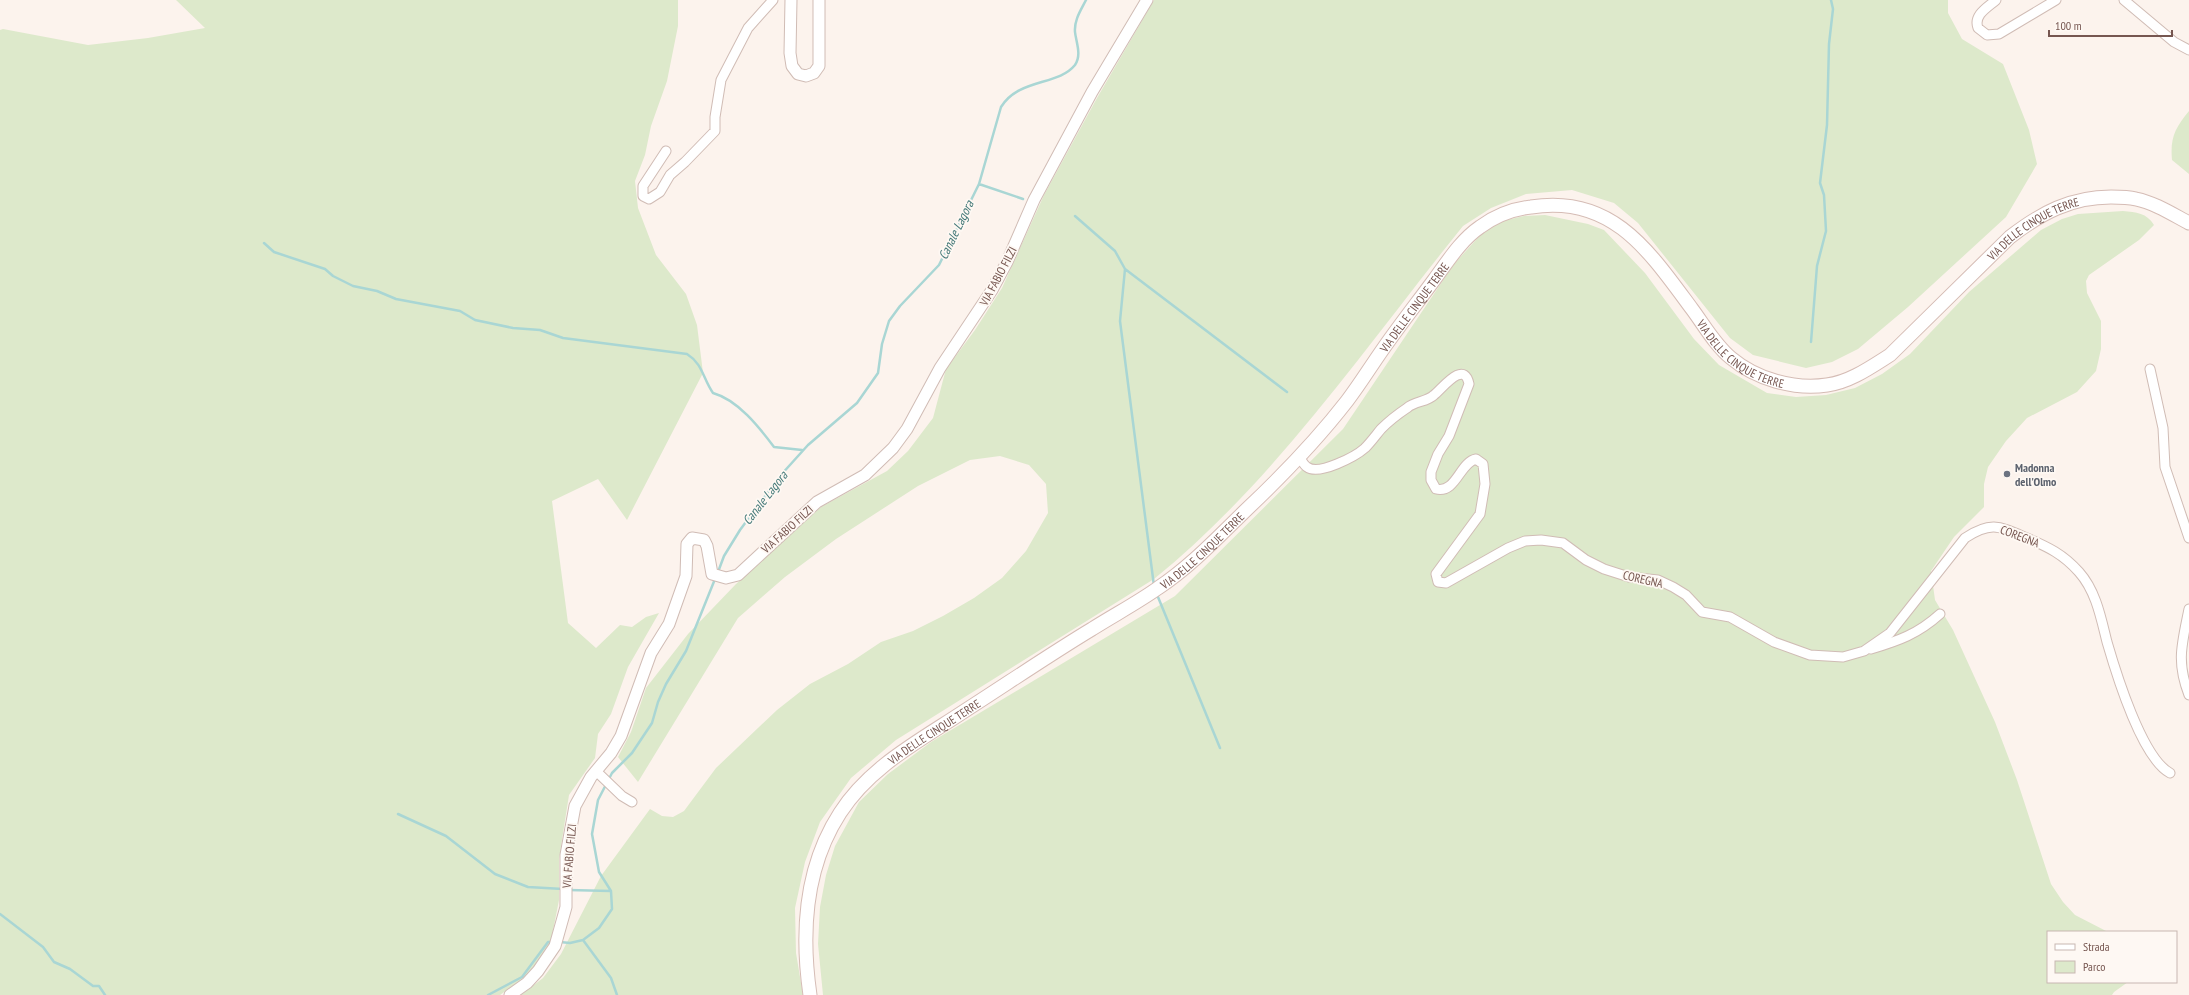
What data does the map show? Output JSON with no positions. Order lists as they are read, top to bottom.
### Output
{
  "streets": {
    "main road": ["VIA DELLE CINQUE TERRE"],
    "street": ["VIA FABIO FILZI", "COREGNA"]
  },
  "crossings": [
    ["VIA DELLE CINQUE TERRE", "COREGNA"]
  ],
  "water": ["Canale Lagora"],
  "places": ["Madonna dell'Olmo"],
  "legend": ["Strada", "Parco"],
  "scale_bar": "100 m"
}
